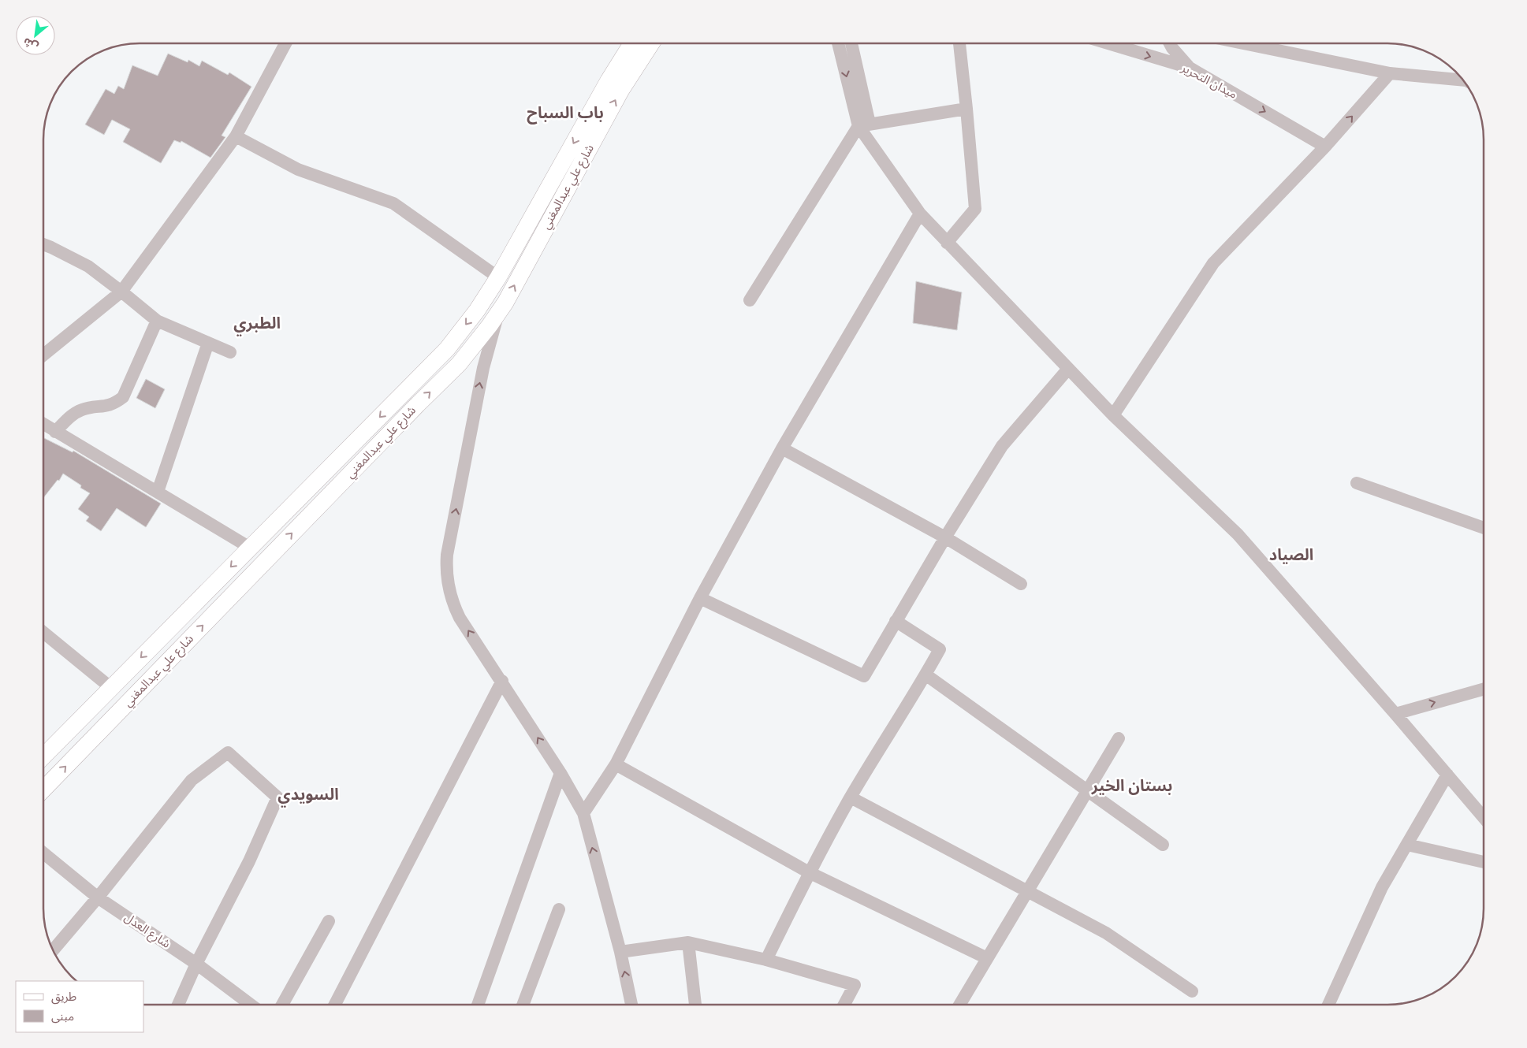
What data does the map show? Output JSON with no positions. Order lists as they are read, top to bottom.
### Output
{
  "streets": {
    "main road": ["شارع علي عبدالمغني"],
    "street": ["ميدان التحرير", "شارع العدل"]
  },
  "districts": [
    "باب السباح",
    "الطبري",
    "الصياد",
    "بستان الخير",
    "السويدي"
  ],
  "legend": ["طريق", "مبنى"],
  "north": "bottom left"
}
